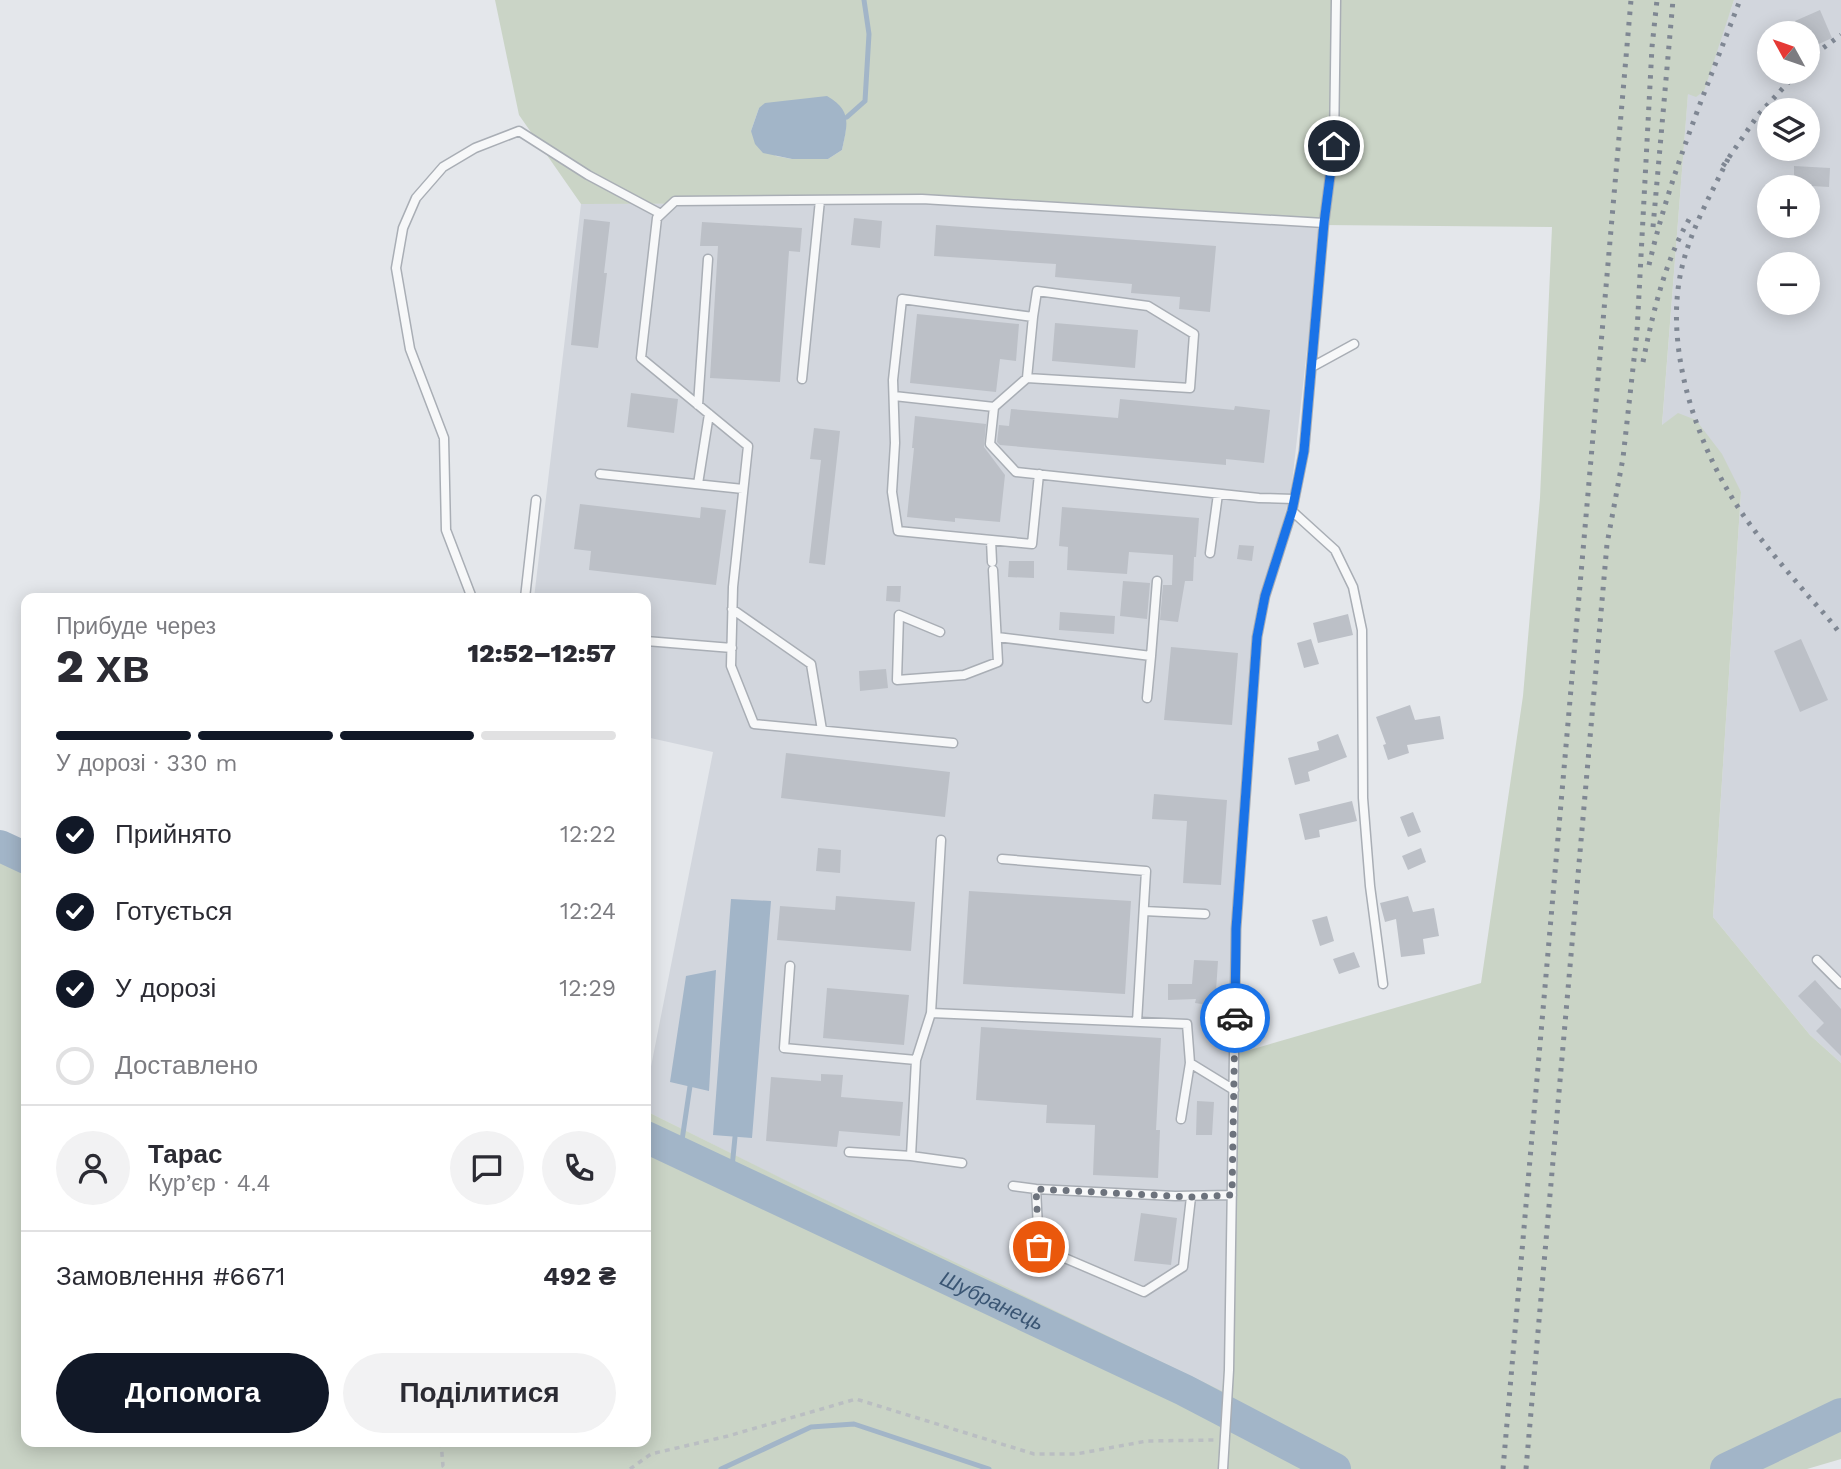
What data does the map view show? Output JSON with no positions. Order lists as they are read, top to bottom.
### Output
{
  "water": ["Шубранець"],
  "north": "top left",
  "page": {
    "map_buttons": ["+", "−"],
    "heading": ["2 хв", "Прибуде через", "12:52–12:57"],
    "panel": [
      "Тарас",
      "Кур’єр · 4.4",
      "Замовлення #6671",
      "492 ₴"
    ],
    "bar": "У дорозі · 330 m",
    "list": [
      ["Прийнято", "12:22"],
      ["Готується", "12:24"],
      ["У дорозі", "12:29"],
      "Доставлено"
    ],
    "buttons": ["Допомога", "Поділитися"]
  }
}
